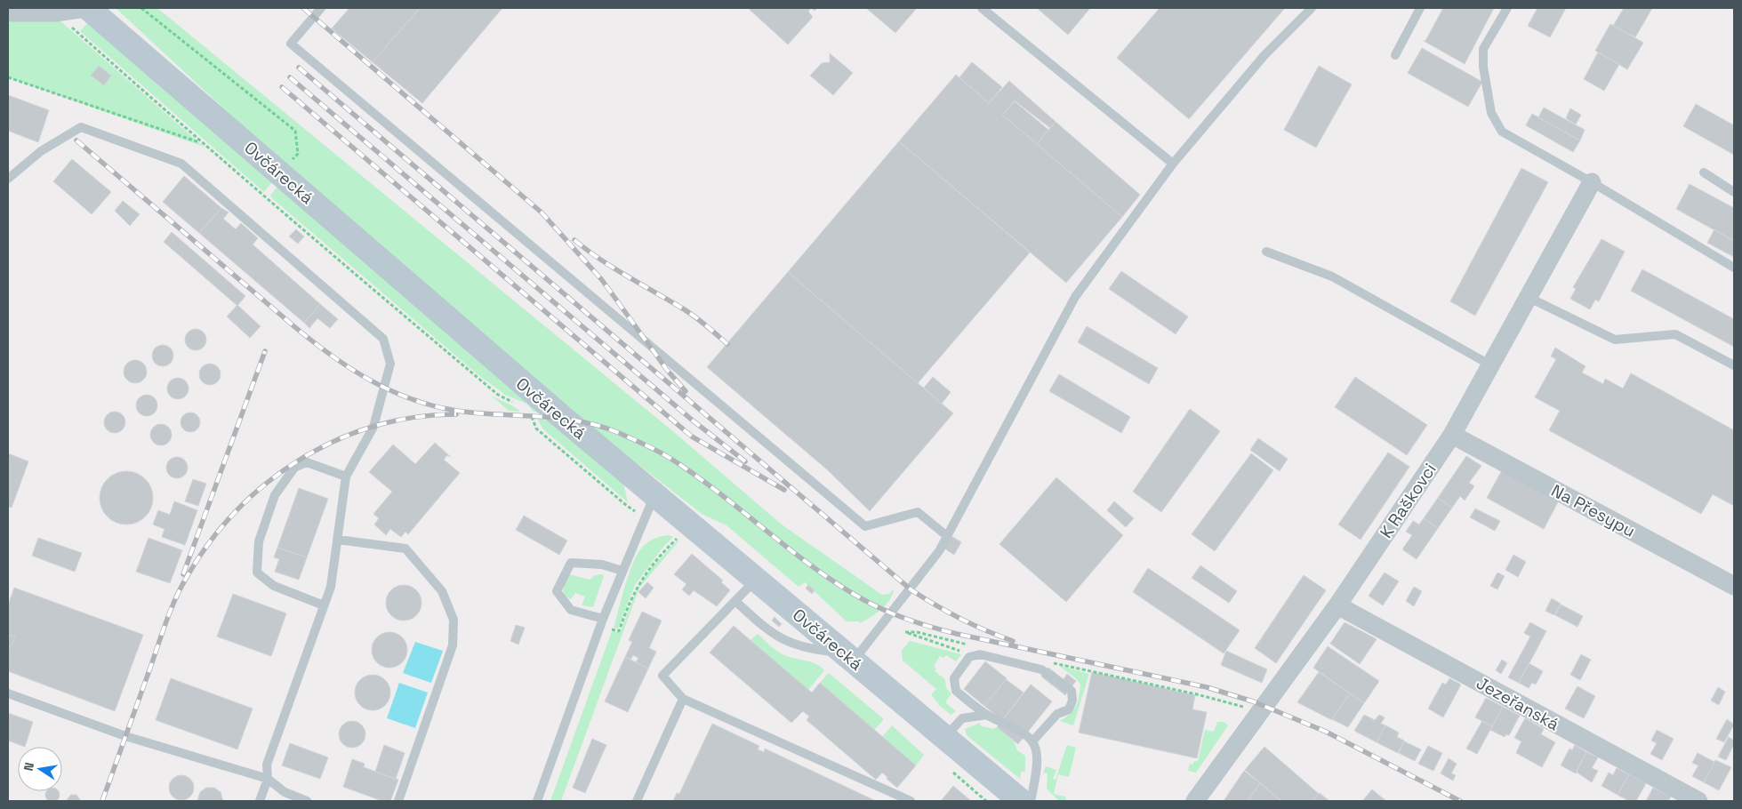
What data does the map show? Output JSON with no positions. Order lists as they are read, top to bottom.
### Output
{
  "streets": {
    "main road": ["Ovčárecká"],
    "street": ["K Raškovci", "Na Přesypu", "Jezeřanská"]
  },
  "crossings": [
    ["K Raškovci", "Na Přesypu"],
    ["K Raškovci", "Jezeřanská"]
  ],
  "north": "left"
}
